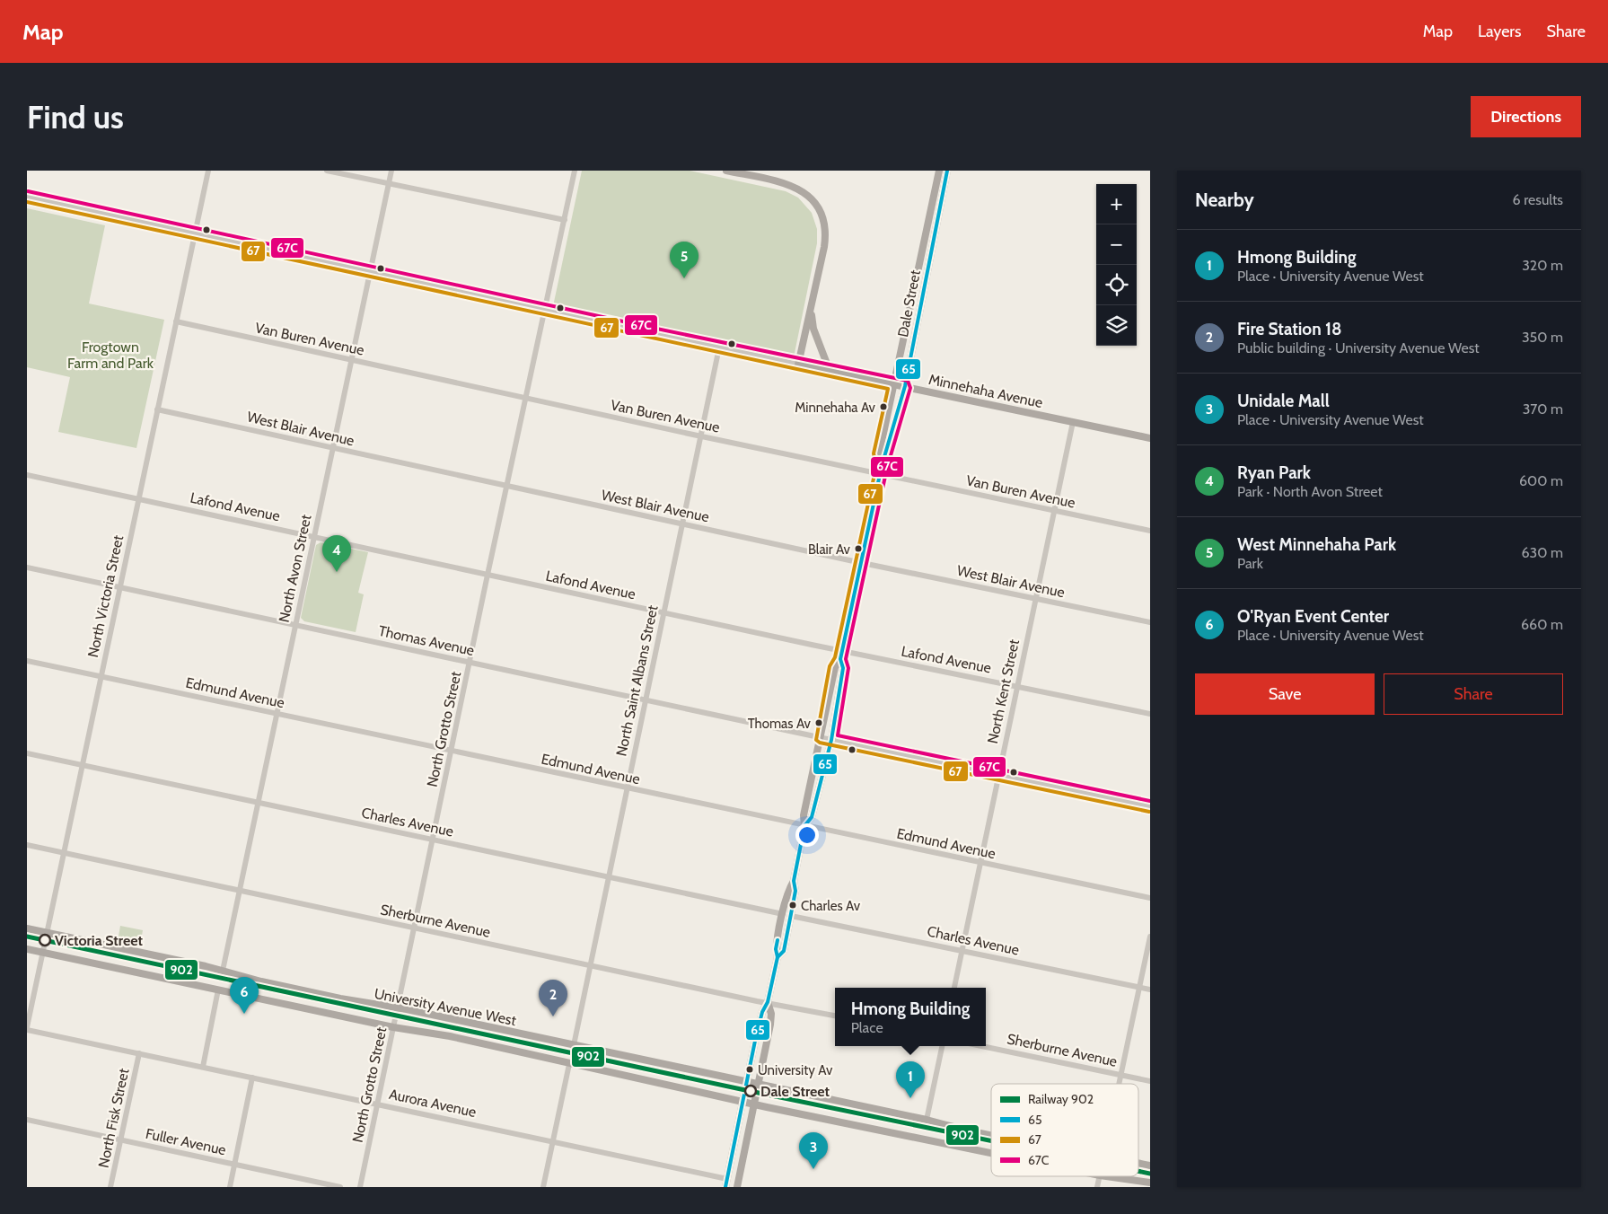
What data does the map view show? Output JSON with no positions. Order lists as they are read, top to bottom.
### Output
{
  "streets": {
    "main road": ["Dale Street", "Minnehaha Avenue", "University Avenue West"],
    "street": [
      "Van Buren Avenue",
      "West Blair Avenue",
      "Lafond Avenue",
      "North Avon Street",
      "North Victoria Street",
      "Thomas Avenue",
      "North Saint Albans Street",
      "North Kent Street",
      "Edmund Avenue",
      "North Grotto Street",
      "Charles Avenue",
      "Sherburne Avenue",
      "Aurora Avenue",
      "North Fisk Street",
      "Fuller Avenue"
    ]
  },
  "crossings": [
    ["Dale Street", "Van Buren Avenue"],
    ["Dale Street", "Minnehaha Avenue"],
    ["Dale Street", "West Blair Avenue"],
    ["Dale Street", "Lafond Avenue"],
    ["Dale Street", "Thomas Avenue"],
    ["Dale Street", "Edmund Avenue"],
    ["Dale Street", "Charles Avenue"],
    ["Dale Street", "Sherburne Avenue"],
    ["Dale Street", "University Avenue West"],
    ["Dale Street", "Aurora Avenue"],
    ["Van Buren Avenue", "North Avon Street"],
    ["Van Buren Avenue", "North Victoria Street"],
    ["Van Buren Avenue", "North Saint Albans Street"],
    ["Van Buren Avenue", "North Kent Street"],
    ["Van Buren Avenue", "North Grotto Street"],
    ["Minnehaha Avenue", "North Avon Street"],
    ["Minnehaha Avenue", "North Victoria Street"],
    ["Minnehaha Avenue", "North Saint Albans Street"],
    ["Minnehaha Avenue", "North Kent Street"],
    ["Minnehaha Avenue", "North Grotto Street"],
    ["West Blair Avenue", "North Avon Street"],
    ["West Blair Avenue", "North Victoria Street"],
    ["West Blair Avenue", "North Saint Albans Street"],
    ["West Blair Avenue", "North Kent Street"],
    ["West Blair Avenue", "North Grotto Street"],
    ["Lafond Avenue", "North Avon Street"],
    ["Lafond Avenue", "North Victoria Street"],
    ["Lafond Avenue", "North Saint Albans Street"],
    ["Lafond Avenue", "North Kent Street"],
    ["Lafond Avenue", "North Grotto Street"],
    ["North Avon Street", "Thomas Avenue"],
    ["North Avon Street", "Edmund Avenue"],
    ["North Avon Street", "Charles Avenue"],
    ["North Avon Street", "Sherburne Avenue"],
    ["North Avon Street", "University Avenue West"],
    ["North Victoria Street", "Thomas Avenue"],
    ["North Victoria Street", "Edmund Avenue"],
    ["North Victoria Street", "Charles Avenue"],
    ["North Victoria Street", "Sherburne Avenue"],
    ["North Victoria Street", "University Avenue West"],
    ["North Victoria Street", "Aurora Avenue"],
    ["Thomas Avenue", "North Saint Albans Street"],
    ["Thomas Avenue", "North Kent Street"],
    ["Thomas Avenue", "North Grotto Street"],
    ["North Saint Albans Street", "Edmund Avenue"],
    ["North Saint Albans Street", "Charles Avenue"],
    ["North Saint Albans Street", "Sherburne Avenue"],
    ["North Saint Albans Street", "University Avenue West"],
    ["North Kent Street", "Edmund Avenue"],
    ["North Kent Street", "Charles Avenue"],
    ["Edmund Avenue", "North Grotto Street"],
    ["North Grotto Street", "Charles Avenue"],
    ["North Grotto Street", "Sherburne Avenue"],
    ["North Grotto Street", "University Avenue West"],
    ["North Grotto Street", "Aurora Avenue"],
    ["Aurora Avenue", "North Fisk Street"],
    ["North Fisk Street", "Fuller Avenue"]
  ],
  "parks": ["Frogtown Farm and Park"],
  "places": [
    "Minnehaha Av",
    "Blair Av",
    "Thomas Av",
    "Charles Av",
    "Victoria Street",
    "University Av",
    "Dale Street"
  ],
  "lines": [
    "transit line 65",
    "transit line 67C",
    "transit line 67",
    "rail line 902"
  ],
  "legend": [
    "Railway 902",
    "65",
    "67",
    "67C"
  ],
  "page": {
    "header": "Map",
    "nav": ["Map", "Layers", "Share"],
    "buttons": [
      "Directions",
      ["Save", "Share"]
    ],
    "title": "Find us",
    "heading": ["Nearby", "6 results"],
    "map_buttons": ["+", "−"],
    "list": [
      {
        "mark": "1",
        "name": "Hmong Building",
        "note": "Place · University Avenue West",
        "value": "320 m"
      },
      {
        "mark": "2",
        "name": "Fire Station 18",
        "note": "Public building · University Avenue West",
        "value": "350 m"
      },
      {
        "mark": "3",
        "name": "Unidale Mall",
        "note": "Place · University Avenue West",
        "value": "370 m"
      },
      {
        "mark": "4",
        "name": "Ryan Park",
        "note": "Park · North Avon Street",
        "value": "600 m"
      },
      {
        "mark": "5",
        "name": "West Minnehaha Park",
        "note": "Park",
        "value": "630 m"
      },
      {
        "mark": "6",
        "name": "O'Ryan Event Center",
        "note": "Place · University Avenue West",
        "value": "660 m"
      }
    ],
    "pins": [
      "5",
      "4",
      "6",
      "2",
      "1",
      "3"
    ],
    "popup": ["Hmong Building", "Place"]
  }
}
